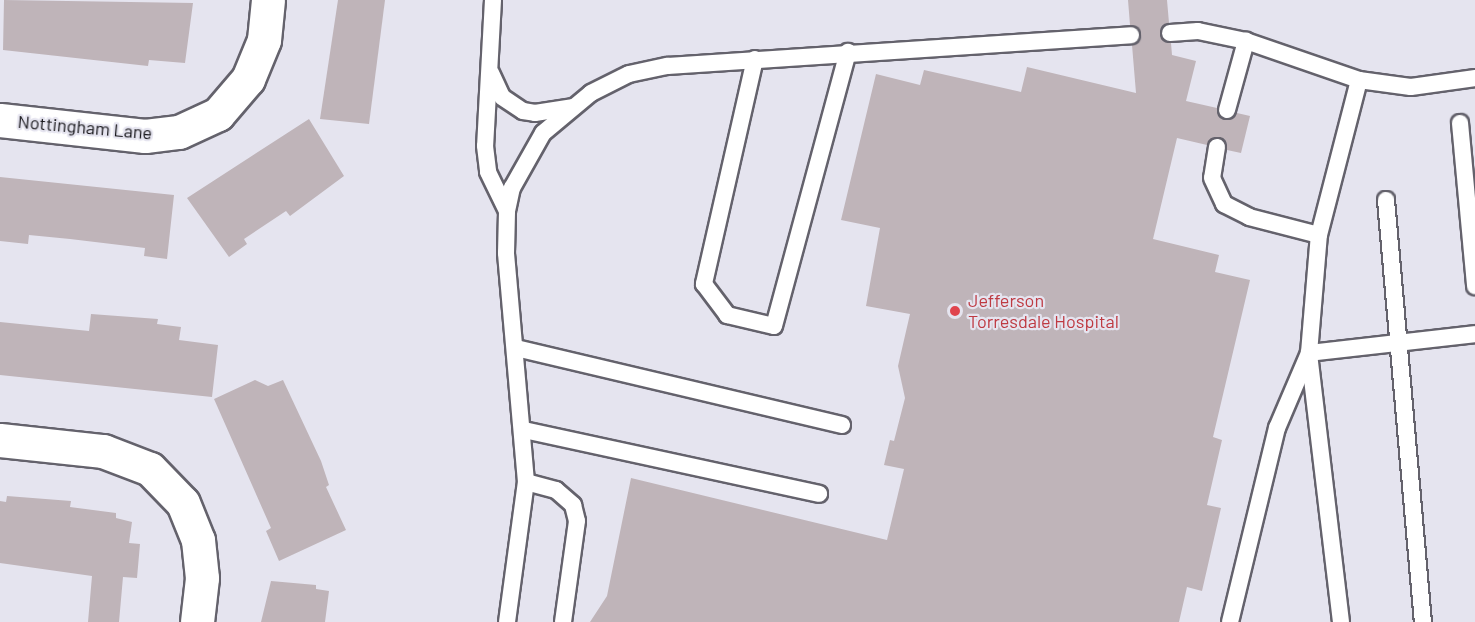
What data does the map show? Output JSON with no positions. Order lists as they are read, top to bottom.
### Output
{
  "streets": {
    "street": ["Nottingham Lane"]
  },
  "places": ["Jefferson Torresdale Hospital"]
}
